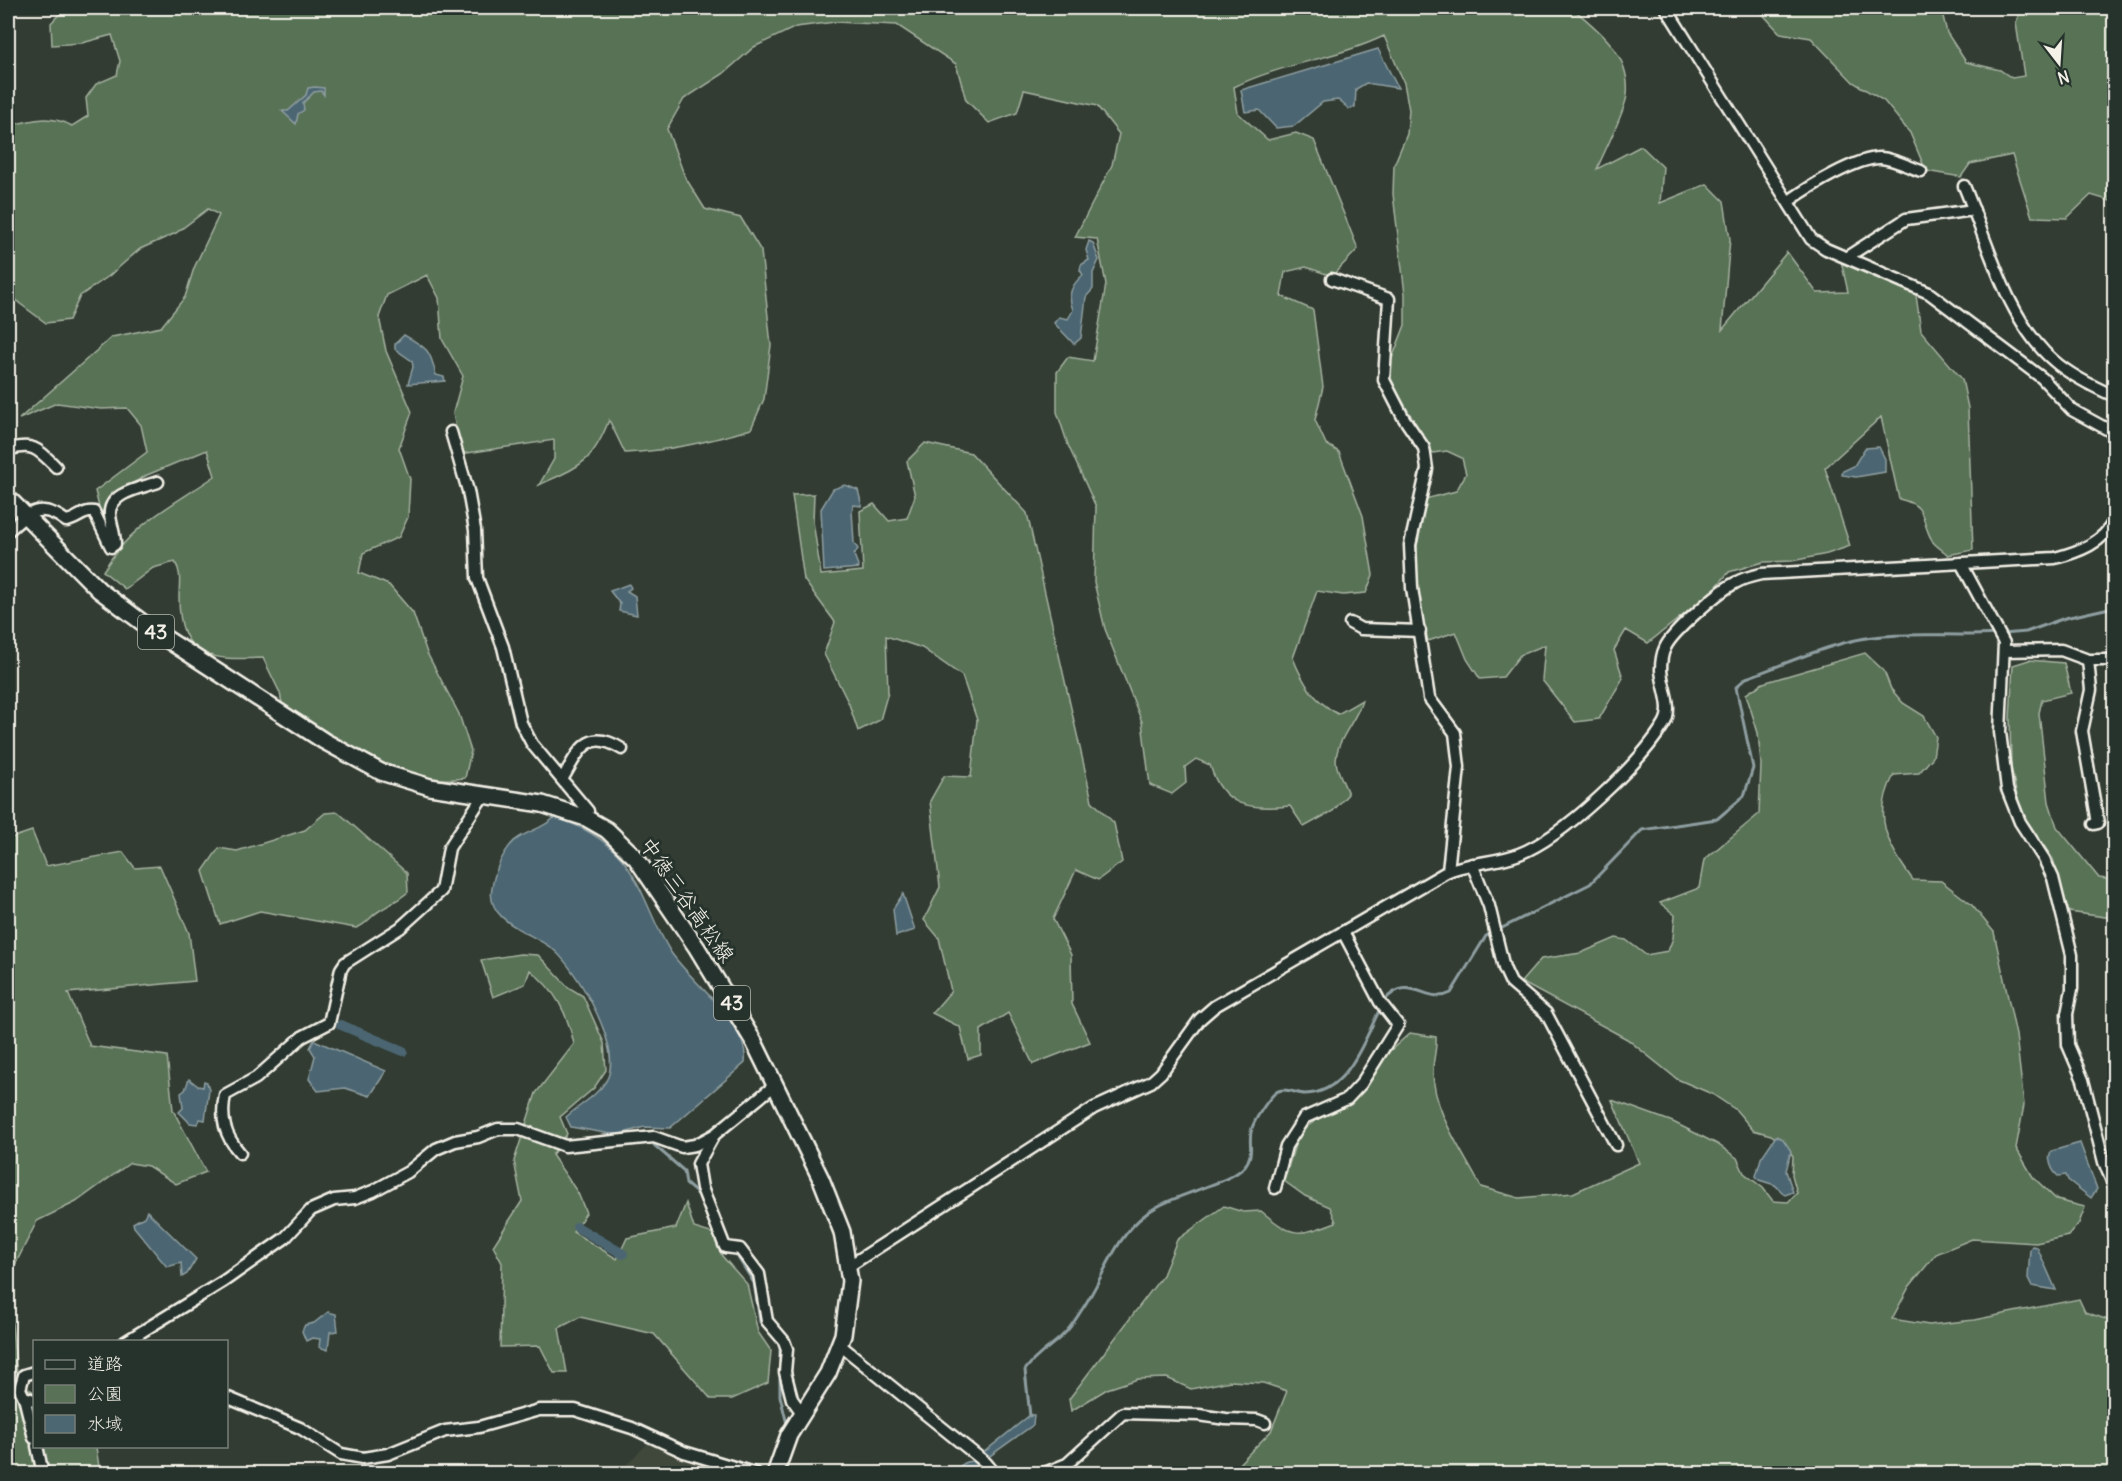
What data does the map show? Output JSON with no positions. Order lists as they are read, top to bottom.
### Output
{
  "streets": {
    "main road": ["43", "中徳三谷高松線"]
  },
  "legend": ["道路", "公園", "水域"],
  "north": "bottom"
}
